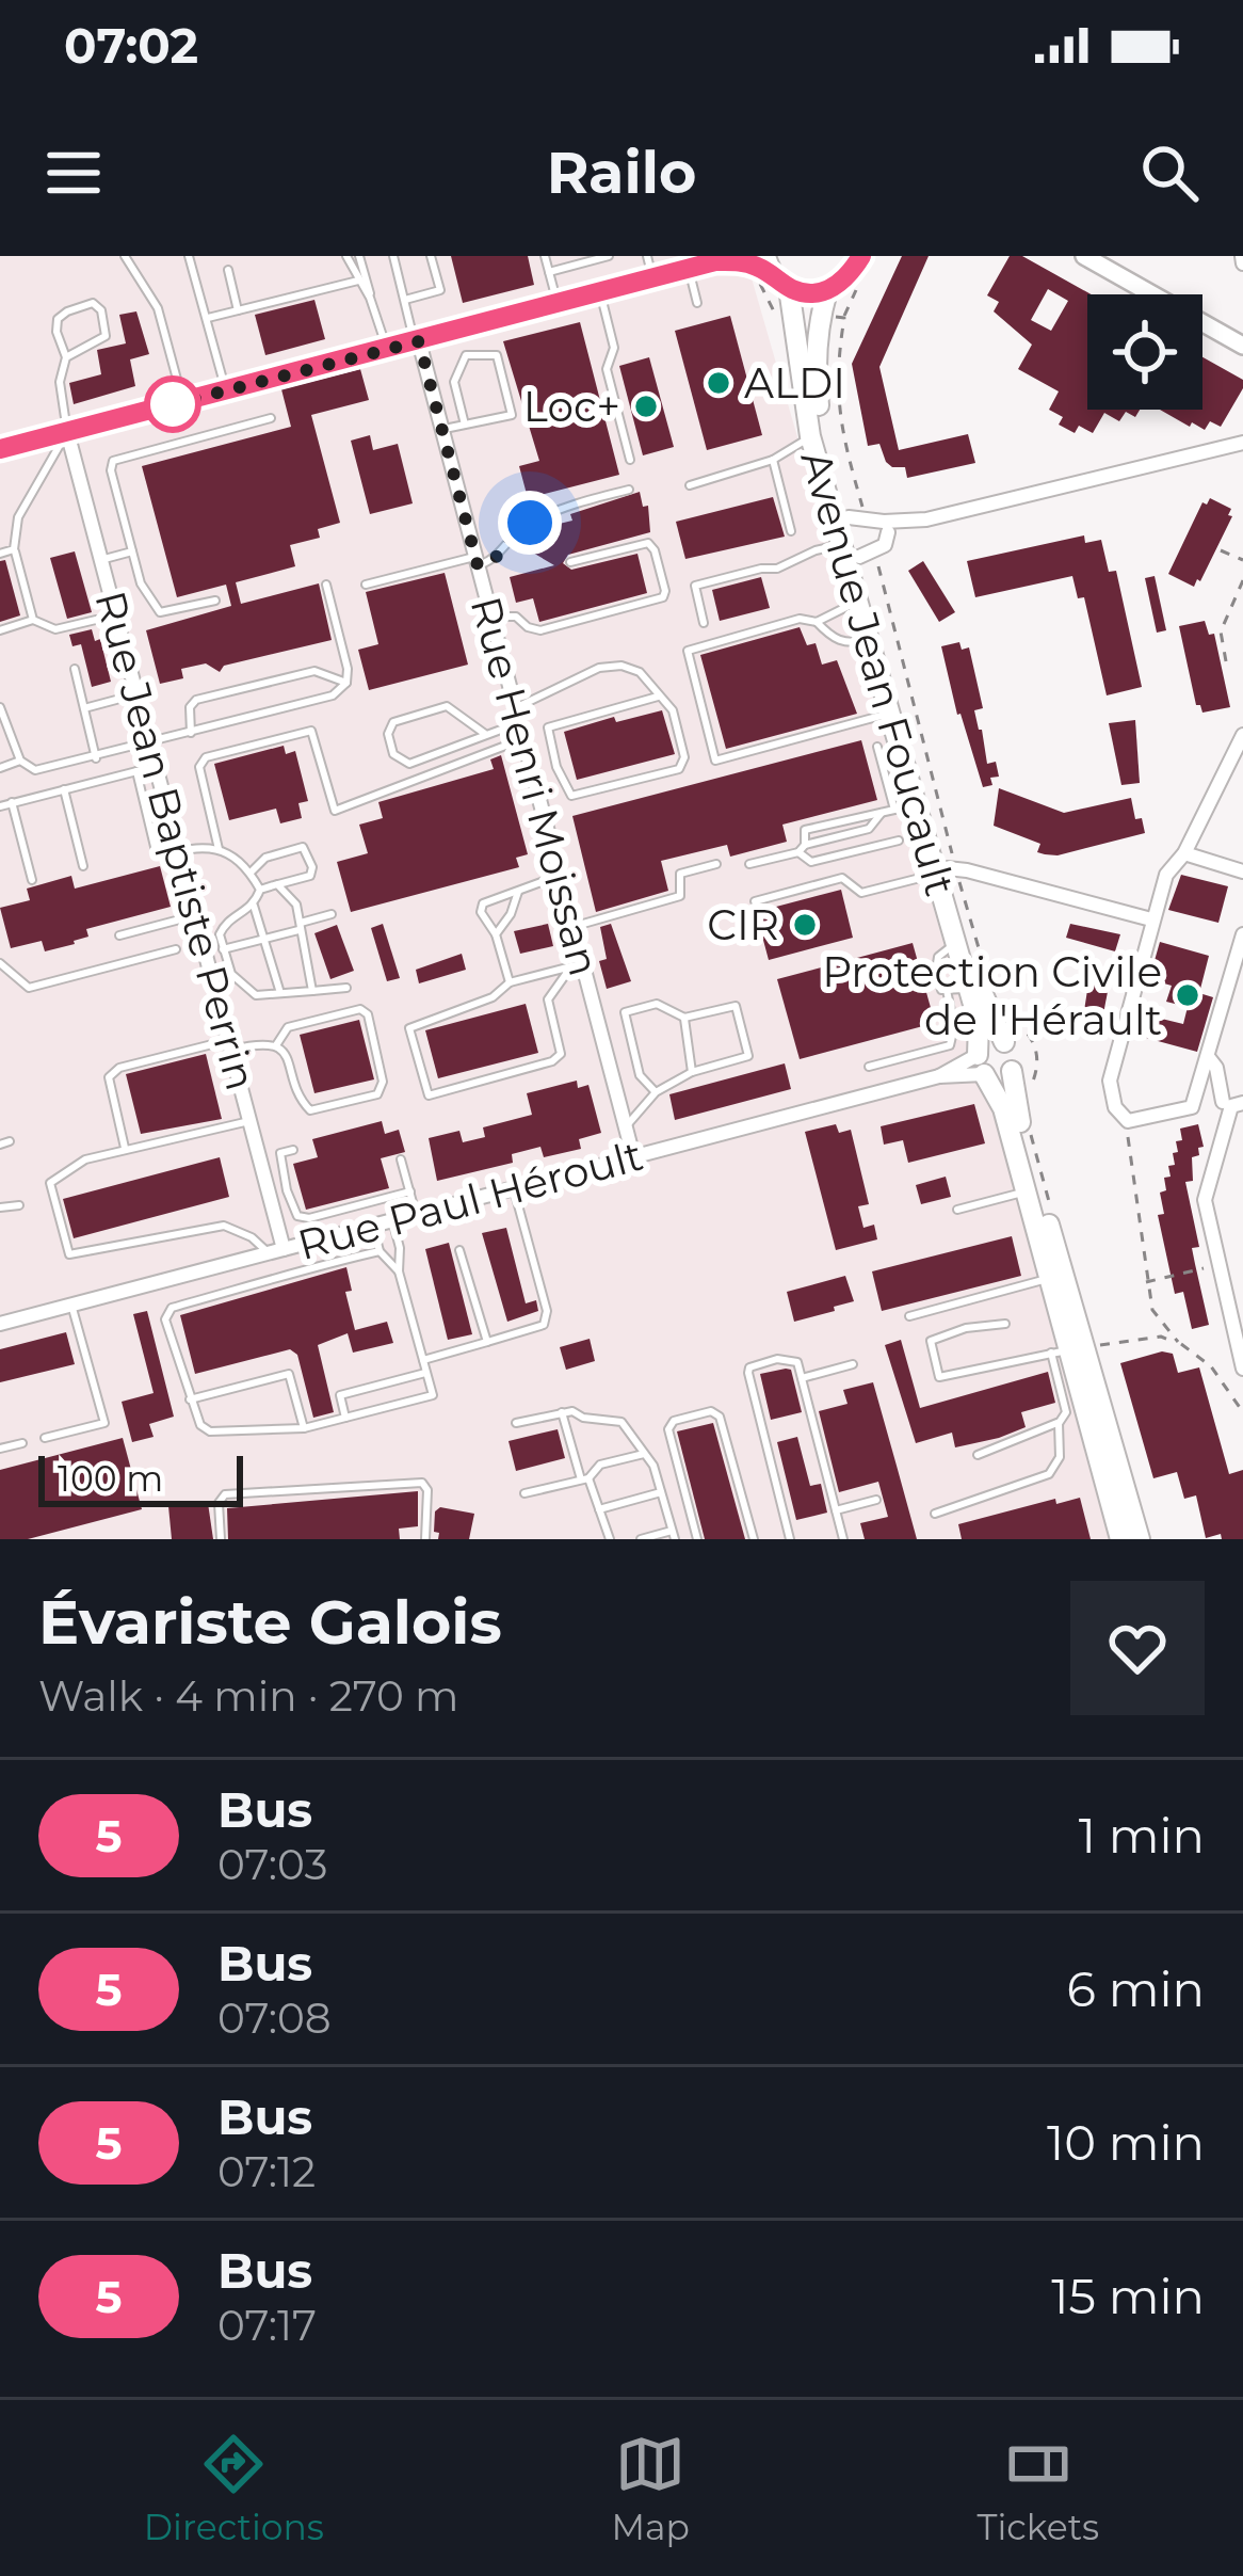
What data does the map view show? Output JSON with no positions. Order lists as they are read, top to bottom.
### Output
{
  "streets": {
    "main road": ["Avenue Jean Foucault"],
    "street": ["Rue Henri Moissan", "Rue Jean Baptiste Perrin", "Rue Paul Héroult"]
  },
  "crossings": [
    ["Avenue Jean Foucault", "Rue Paul Héroult"],
    ["Rue Henri Moissan", "Rue Paul Héroult"],
    ["Rue Jean Baptiste Perrin", "Rue Paul Héroult"]
  ],
  "places": [
    "ALDI",
    "Loc+",
    "CIR",
    "Protection Civile de l'Hérault"
  ],
  "lines": ["bus line 5"],
  "scale_bar": "100 m",
  "page": {
    "status": "07:02",
    "header": "Railo",
    "scale": "100 m",
    "heading": ["Évariste Galois", "Walk · 4 min · 270 m"],
    "list": [
      {
        "mark": "5",
        "name": "Bus",
        "note": "07:03",
        "value": "1 min"
      },
      {
        "mark": "5",
        "name": "Bus",
        "note": "07:08",
        "value": "6 min"
      },
      {
        "mark": "5",
        "name": "Bus",
        "note": "07:12",
        "value": "10 min"
      },
      {
        "mark": "5",
        "name": "Bus",
        "note": "07:17",
        "value": "15 min"
      }
    ],
    "tabs": ["Directions", "Map", "Tickets"]
  }
}
